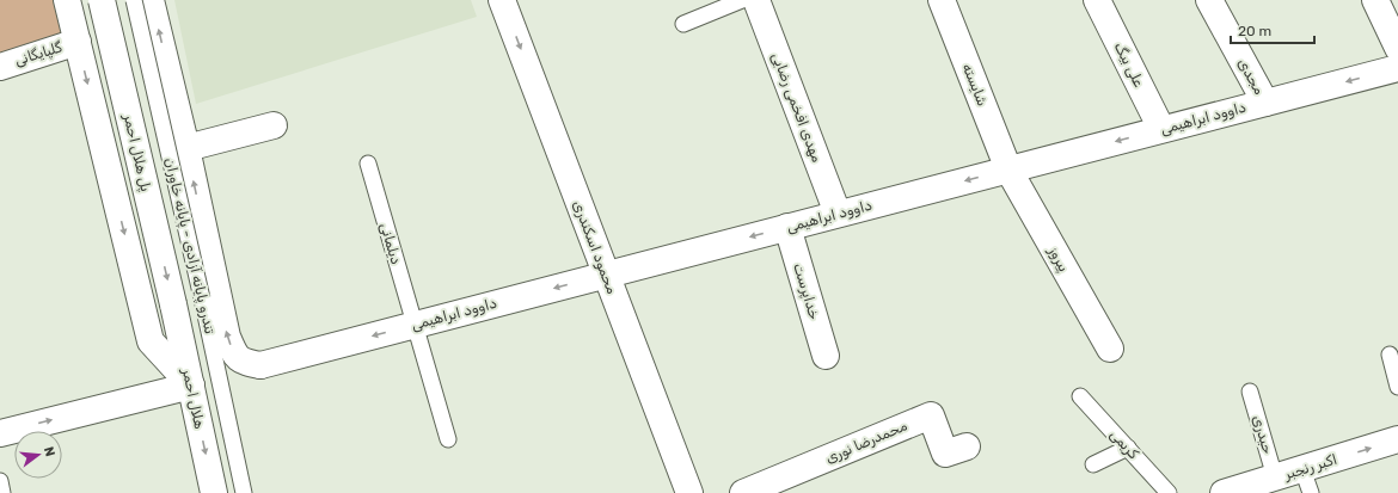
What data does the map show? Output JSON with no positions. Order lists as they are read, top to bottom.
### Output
{
  "streets": {
    "street": [
      "گلپایگانی",
      "علی بیگ",
      "مجدی",
      "شایسته",
      "مهدی افخمی رضایی",
      "داوود ابراهیمی",
      "پل هلال احمر",
      "محمود اسکندری",
      "پیروز",
      "خداپرست",
      "هلال احمر",
      "محمدرضا نوری",
      "اکبر رنجبر"
    ],
    "lane": [
      "دیلمانی",
      "تندرو پایانه آزادی - پایانه خاوران",
      "حیدری",
      "کریمی"
    ]
  },
  "crossings": [
    ["علی بیگ", "داوود ابراهیمی"],
    ["مجدی", "داوود ابراهیمی"],
    ["شایسته", "داوود ابراهیمی"],
    ["شایسته", "پیروز"],
    ["مهدی افخمی رضایی", "داوود ابراهیمی"],
    ["داوود ابراهیمی", "دیلمانی"],
    ["داوود ابراهیمی", "محمود اسکندری"],
    ["داوود ابراهیمی", "پیروز"],
    ["داوود ابراهیمی", "خداپرست"],
    ["پل هلال احمر", "هلال احمر"],
    ["حیدری", "اکبر رنجبر"]
  ],
  "one_way": [
    "داوود ابراهیمی",
    "محمود اسکندری",
    "هلال احمر",
    "اکبر رنجبر"
  ],
  "scale_bar": "20 m",
  "north": "right"
}
